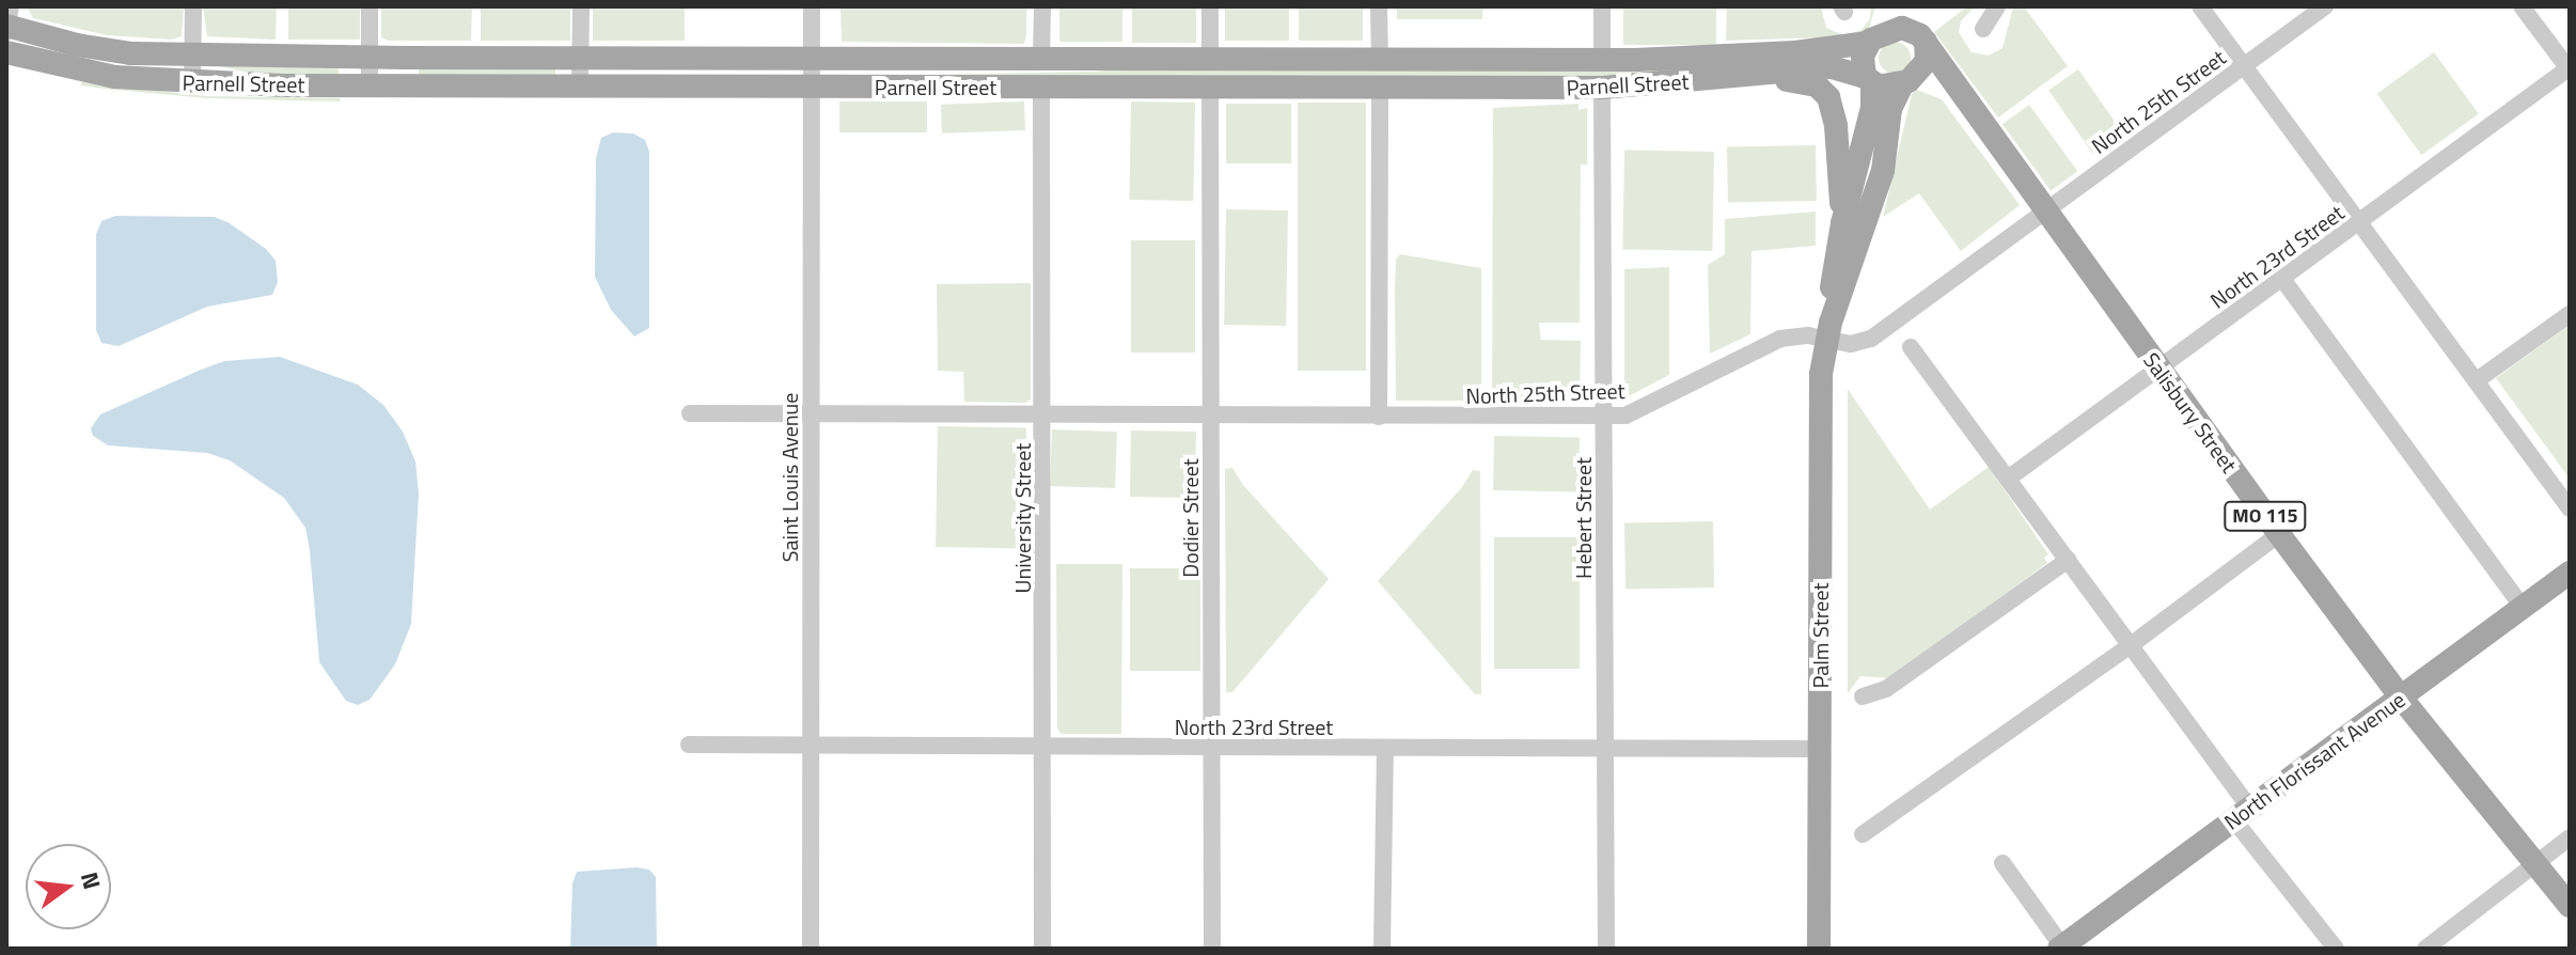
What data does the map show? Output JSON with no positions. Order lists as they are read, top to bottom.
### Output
{
  "streets": {
    "main road": [
      "Parnell Street",
      "Salisbury Street",
      "MO 115",
      "Palm Street",
      "North Florissant Avenue"
    ],
    "street": [
      "North 25th Street",
      "North 23rd Street",
      "Saint Louis Avenue",
      "University Street",
      "Dodier Street",
      "Hebert Street"
    ]
  },
  "crossings": [
    ["Parnell Street", "Salisbury Street"],
    ["Parnell Street", "Saint Louis Avenue"],
    ["Parnell Street", "MO 115"],
    ["Parnell Street", "University Street"],
    ["Parnell Street", "Dodier Street"],
    ["Parnell Street", "Hebert Street"],
    ["North 25th Street", "Salisbury Street"],
    ["North 25th Street", "Saint Louis Avenue"],
    ["North 25th Street", "University Street"],
    ["North 25th Street", "Dodier Street"],
    ["North 25th Street", "Hebert Street"],
    ["North 25th Street", "Palm Street"],
    ["North 23rd Street", "Salisbury Street"],
    ["North 23rd Street", "Saint Louis Avenue"],
    ["North 23rd Street", "University Street"],
    ["North 23rd Street", "Dodier Street"],
    ["North 23rd Street", "Hebert Street"],
    ["North 23rd Street", "Palm Street"],
    ["Salisbury Street", "MO 115"],
    ["Salisbury Street", "North Florissant Avenue"]
  ],
  "north": "right"
}
